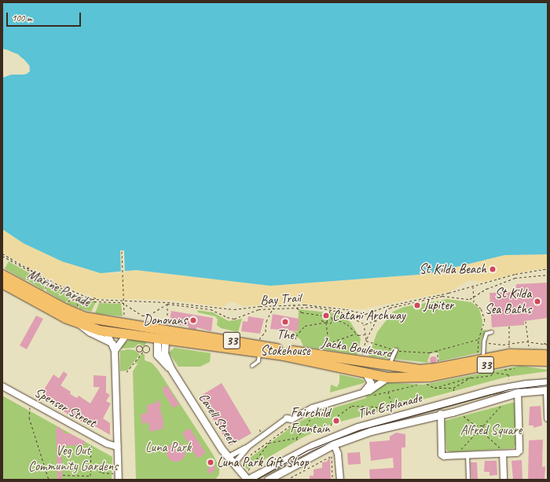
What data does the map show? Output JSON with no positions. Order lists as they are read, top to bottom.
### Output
{
  "streets": {
    "main road": ["Marine Parade", "33", "Jacka Boulevard"],
    "street": ["The Esplanade", "Spenser Street", "Cavell Street"],
    "path": ["Bay Trail"]
  },
  "crossings": [
    ["Marine Parade", "Jacka Boulevard"],
    ["Marine Parade", "Cavell Street"],
    ["Jacka Boulevard", "Cavell Street"],
    ["The Esplanade", "Cavell Street"]
  ],
  "parks": ["Alfred Square", "Luna Park", "Veg Out Community Gardens"],
  "places": [
    "St Kilda Beach",
    "St Kilda Sea Baths",
    "Jupiter",
    "Catani Archway",
    "Donovans",
    "The Stokehouse",
    "Fairchild Fountain",
    "Luna Park Gift Shop"
  ],
  "scale_bar": "100 m"
}
